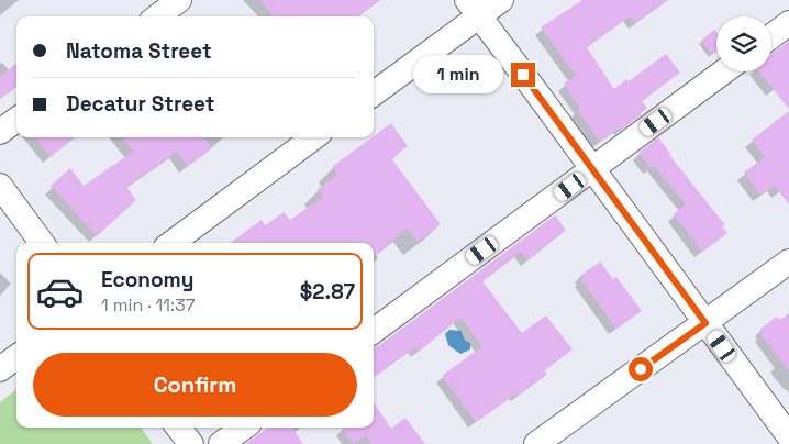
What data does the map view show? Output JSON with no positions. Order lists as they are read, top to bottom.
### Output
{
  "page": {
    "banner": ["Natoma Street", "Decatur Street"],
    "bubble": "1 min",
    "list": [
      {
        "name": "Economy",
        "note": "1 min · 11:37",
        "value": "$2.87"
      }
    ],
    "buttons": "Confirm"
  }
}
